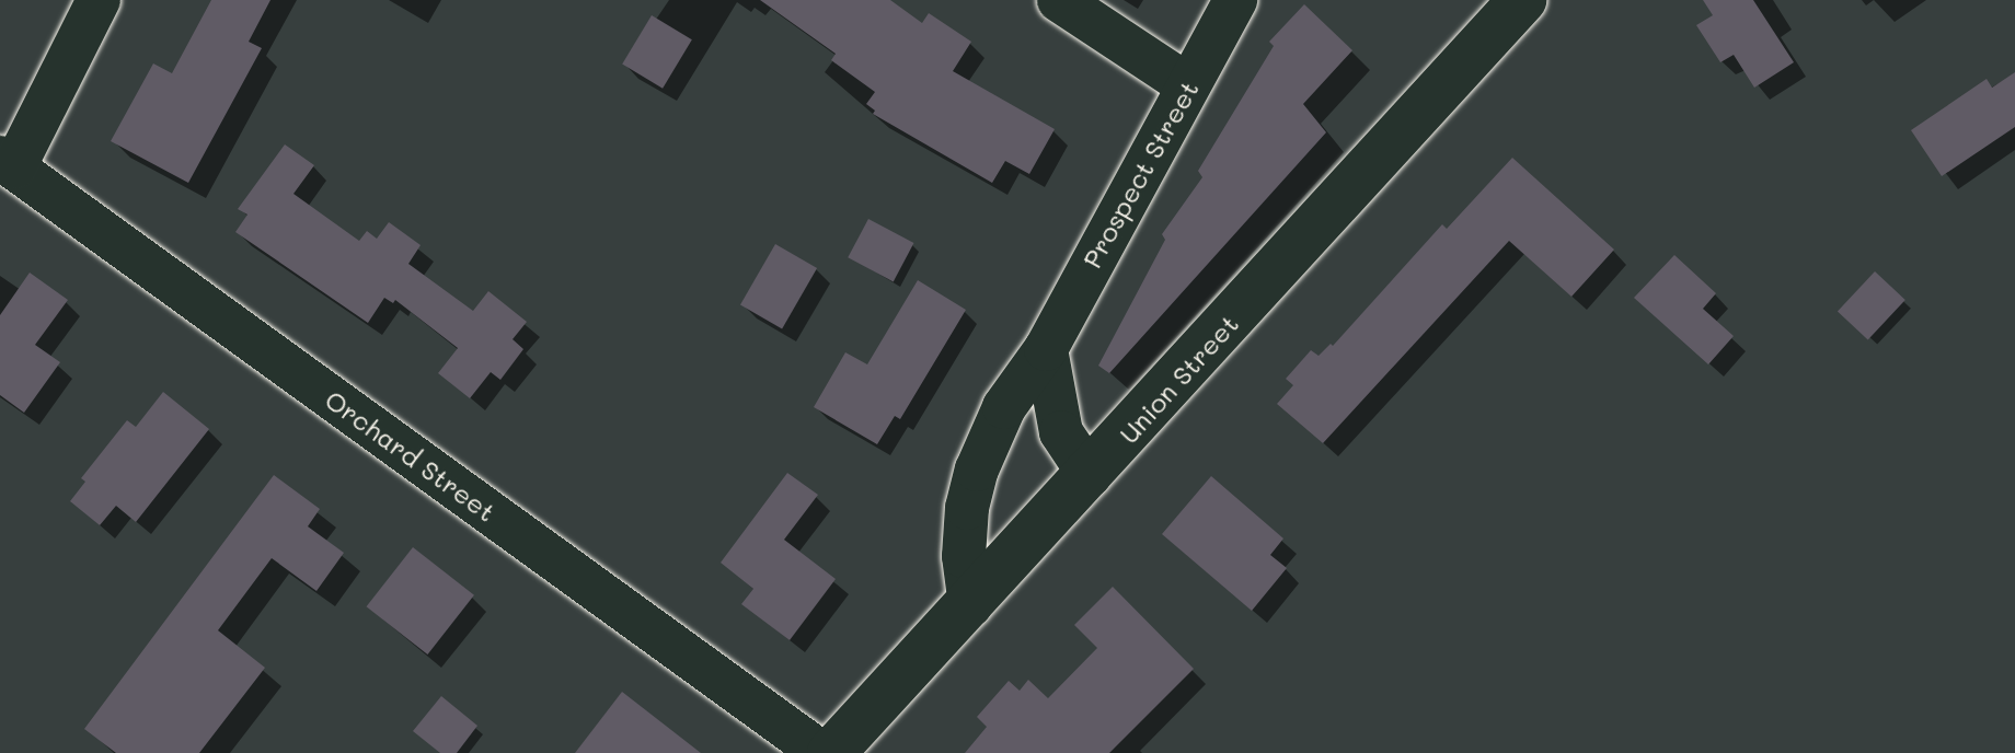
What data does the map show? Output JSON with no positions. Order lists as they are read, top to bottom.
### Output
{
  "streets": {
    "main road": ["Union Street"],
    "street": ["Prospect Street", "Orchard Street"]
  },
  "crossings": [
    ["Prospect Street", "Union Street"]
  ]
}
